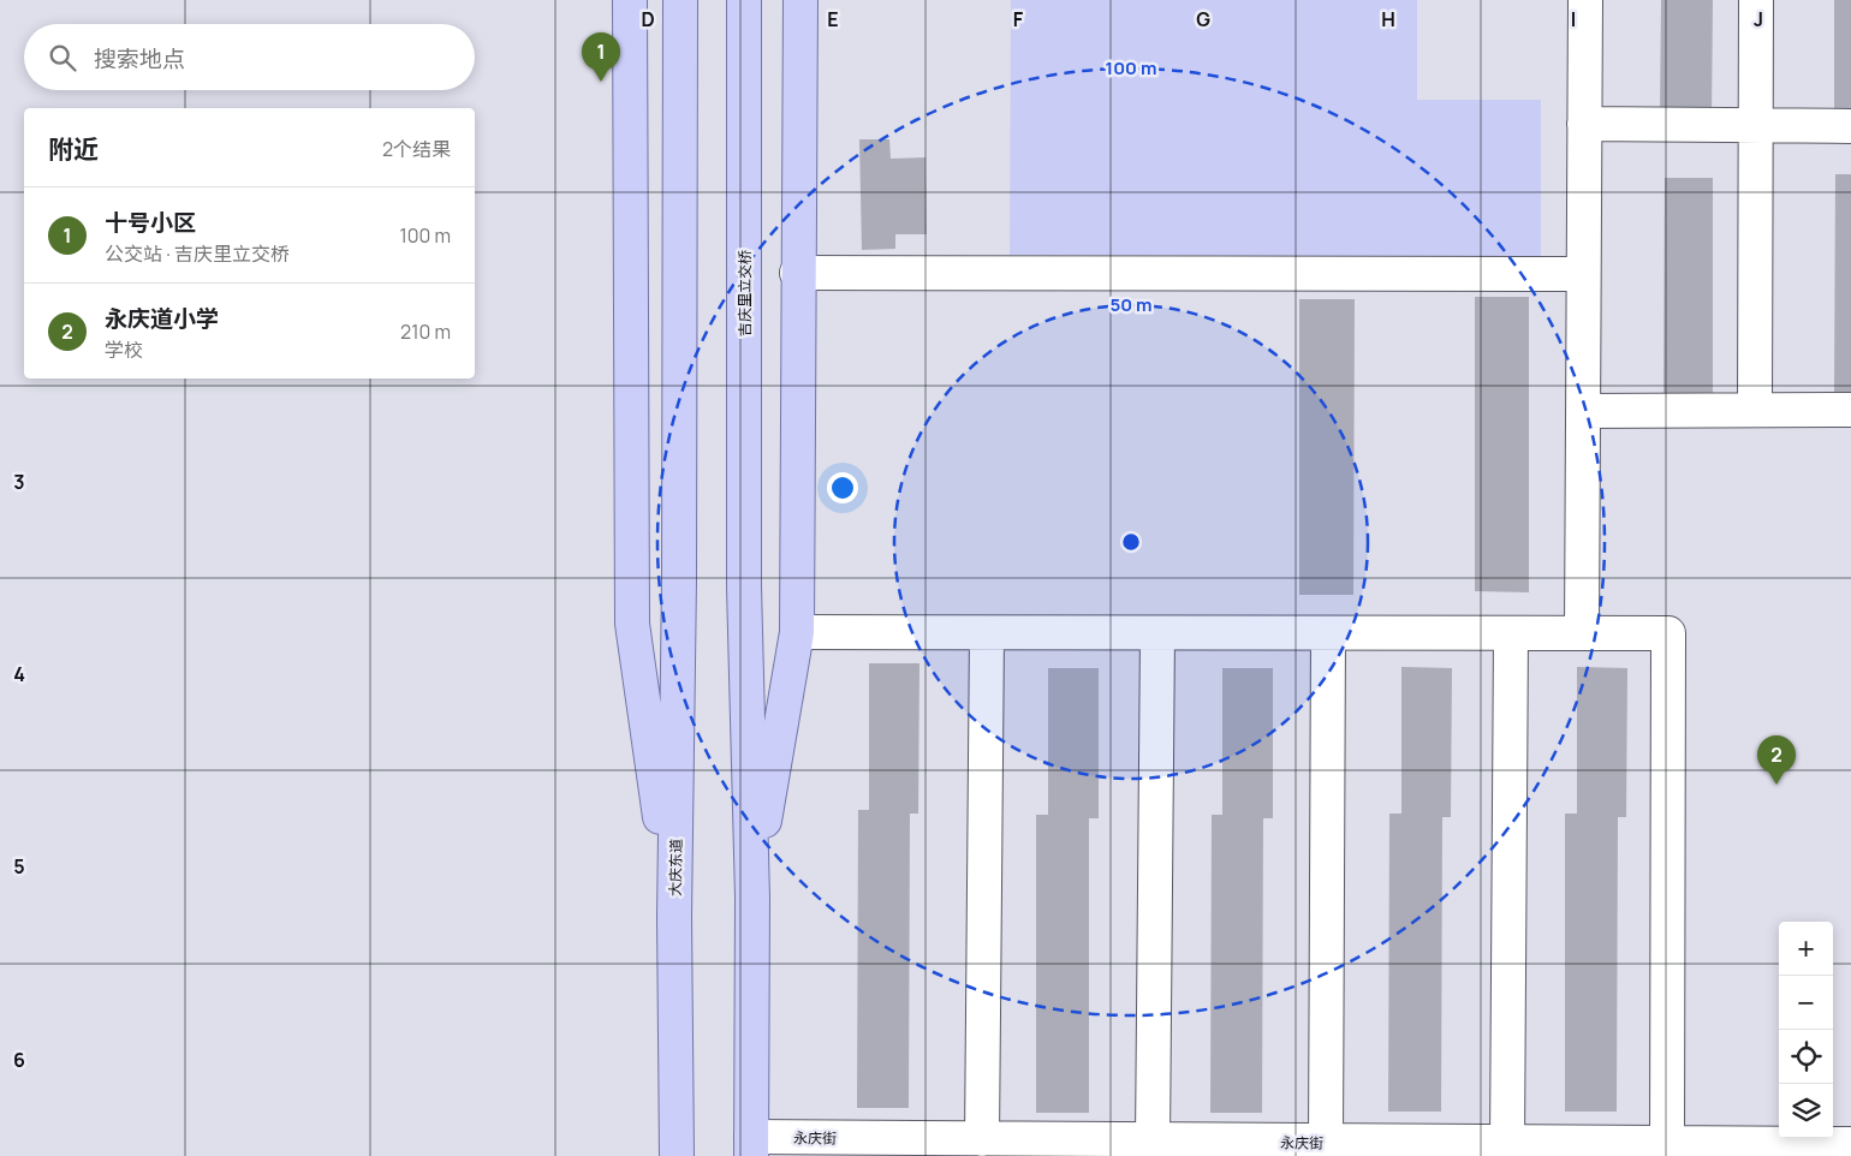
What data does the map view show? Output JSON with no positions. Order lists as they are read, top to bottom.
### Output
{
  "streets": {
    "main road": ["吉庆里立交桥", "大庆东道"],
    "street": ["永庆街"]
  },
  "page": {
    "search": "搜索地点",
    "pins": ["1", "2"],
    "heading": ["附近", "2个结果"],
    "list": [
      {
        "mark": "1",
        "name": "十号小区",
        "note": "公交站 · 吉庆里立交桥",
        "value": "100 m"
      },
      {
        "mark": "2",
        "name": "永庆道小学",
        "note": "学校",
        "value": "210 m"
      }
    ],
    "map_buttons": ["+", "−"]
  },
  "grid": {
    "columns": [
      "D",
      "E",
      "F",
      "G",
      "H",
      "I",
      "J"
    ],
    "rows": [
      "3",
      "4",
      "5",
      "6"
    ]
  },
  "rings": ["100 m", "50 m"]
}
